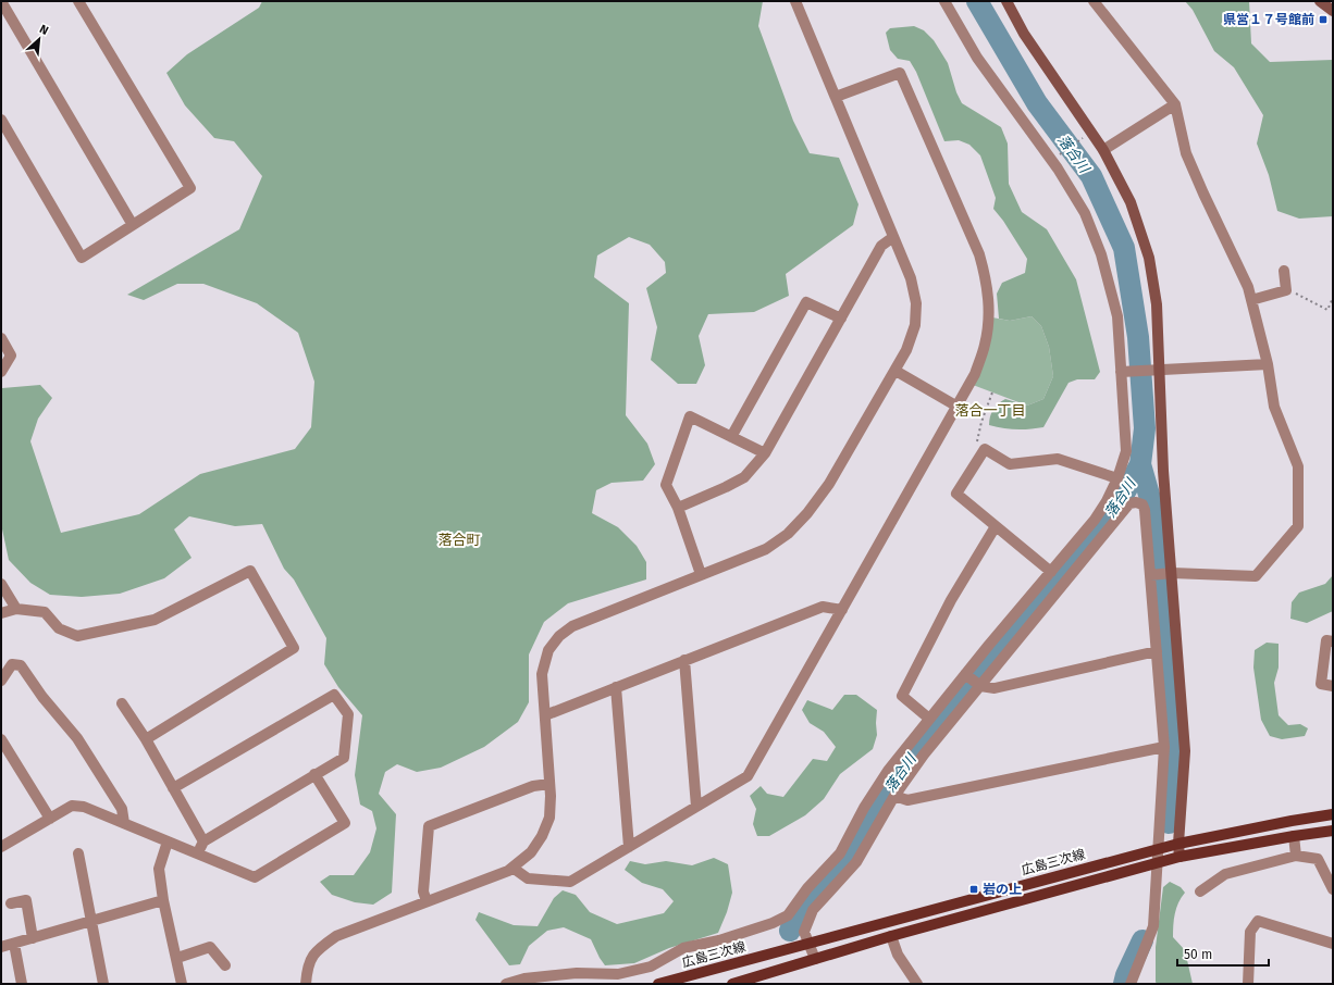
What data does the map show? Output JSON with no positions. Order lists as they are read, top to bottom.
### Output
{
  "streets": {
    "main road": ["広島三次線"]
  },
  "districts": ["落合一丁目", "落合町"],
  "water": ["落合川"],
  "places": {
    "transit": ["県営１７号館前", "岩の上"]
  },
  "scale_bar": "50 m",
  "north": "top right"
}
